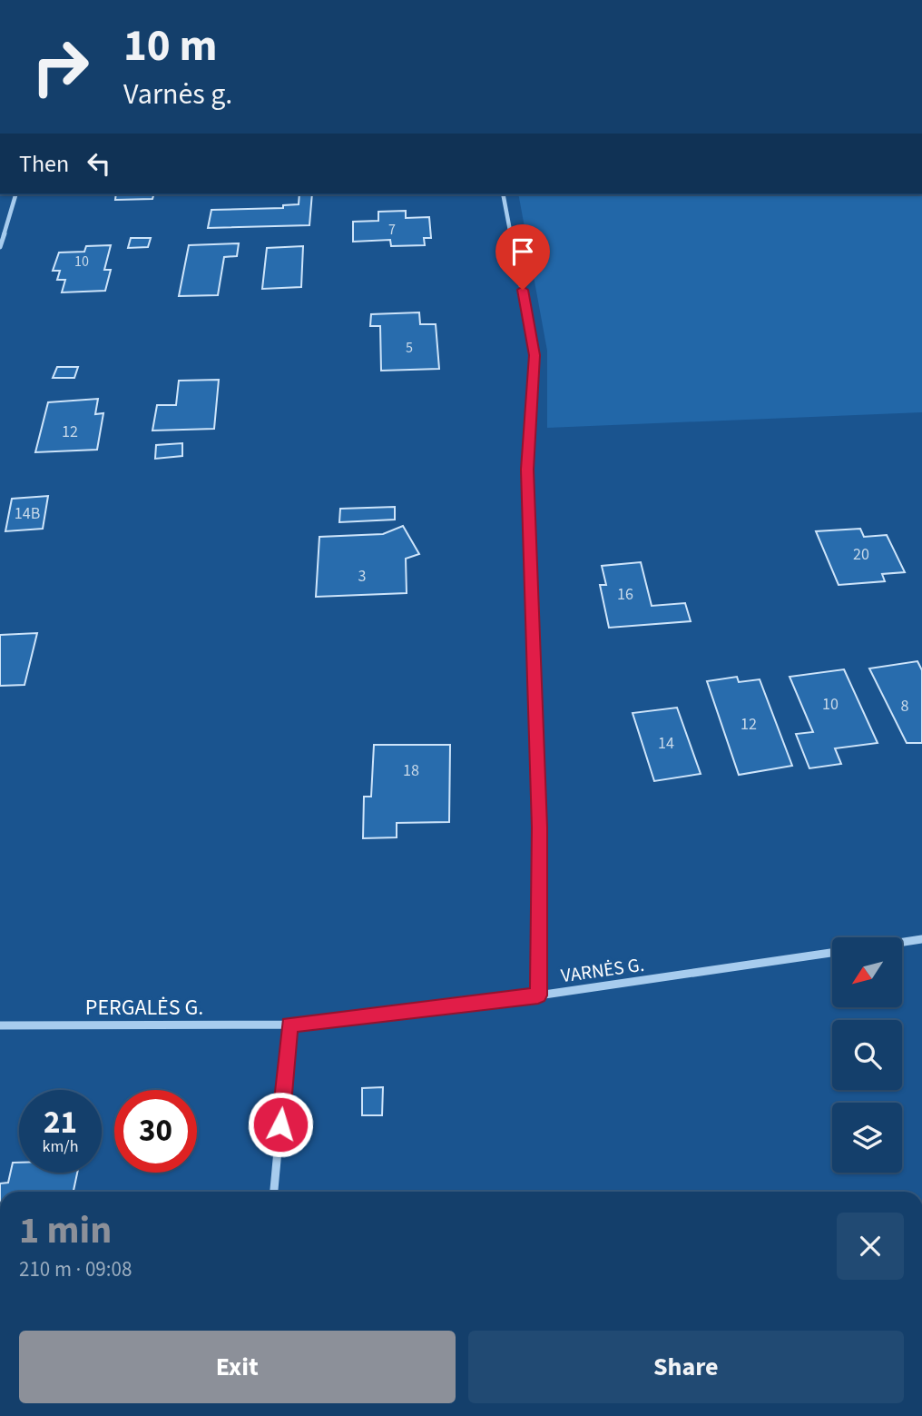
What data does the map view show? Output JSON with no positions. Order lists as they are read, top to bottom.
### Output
{
  "streets": {
    "street": ["VARNĖS G.", "PERGALĖS G."]
  },
  "crossings": [
    ["VARNĖS G.", "PERGALĖS G."]
  ],
  "house_numbers": [
    "7",
    "10",
    "5",
    "12",
    "14B",
    "20",
    "3",
    "16",
    "10",
    "8",
    "12",
    "14",
    "18"
  ],
  "north": "bottom left",
  "page": {
    "turn": ["10 m", "Varnės g."],
    "then": "Then",
    "speed": "21 km/h",
    "limit": "30",
    "heading": ["1 min", "210 m · 09:08"],
    "buttons": ["Exit", "Share"]
  }
}
